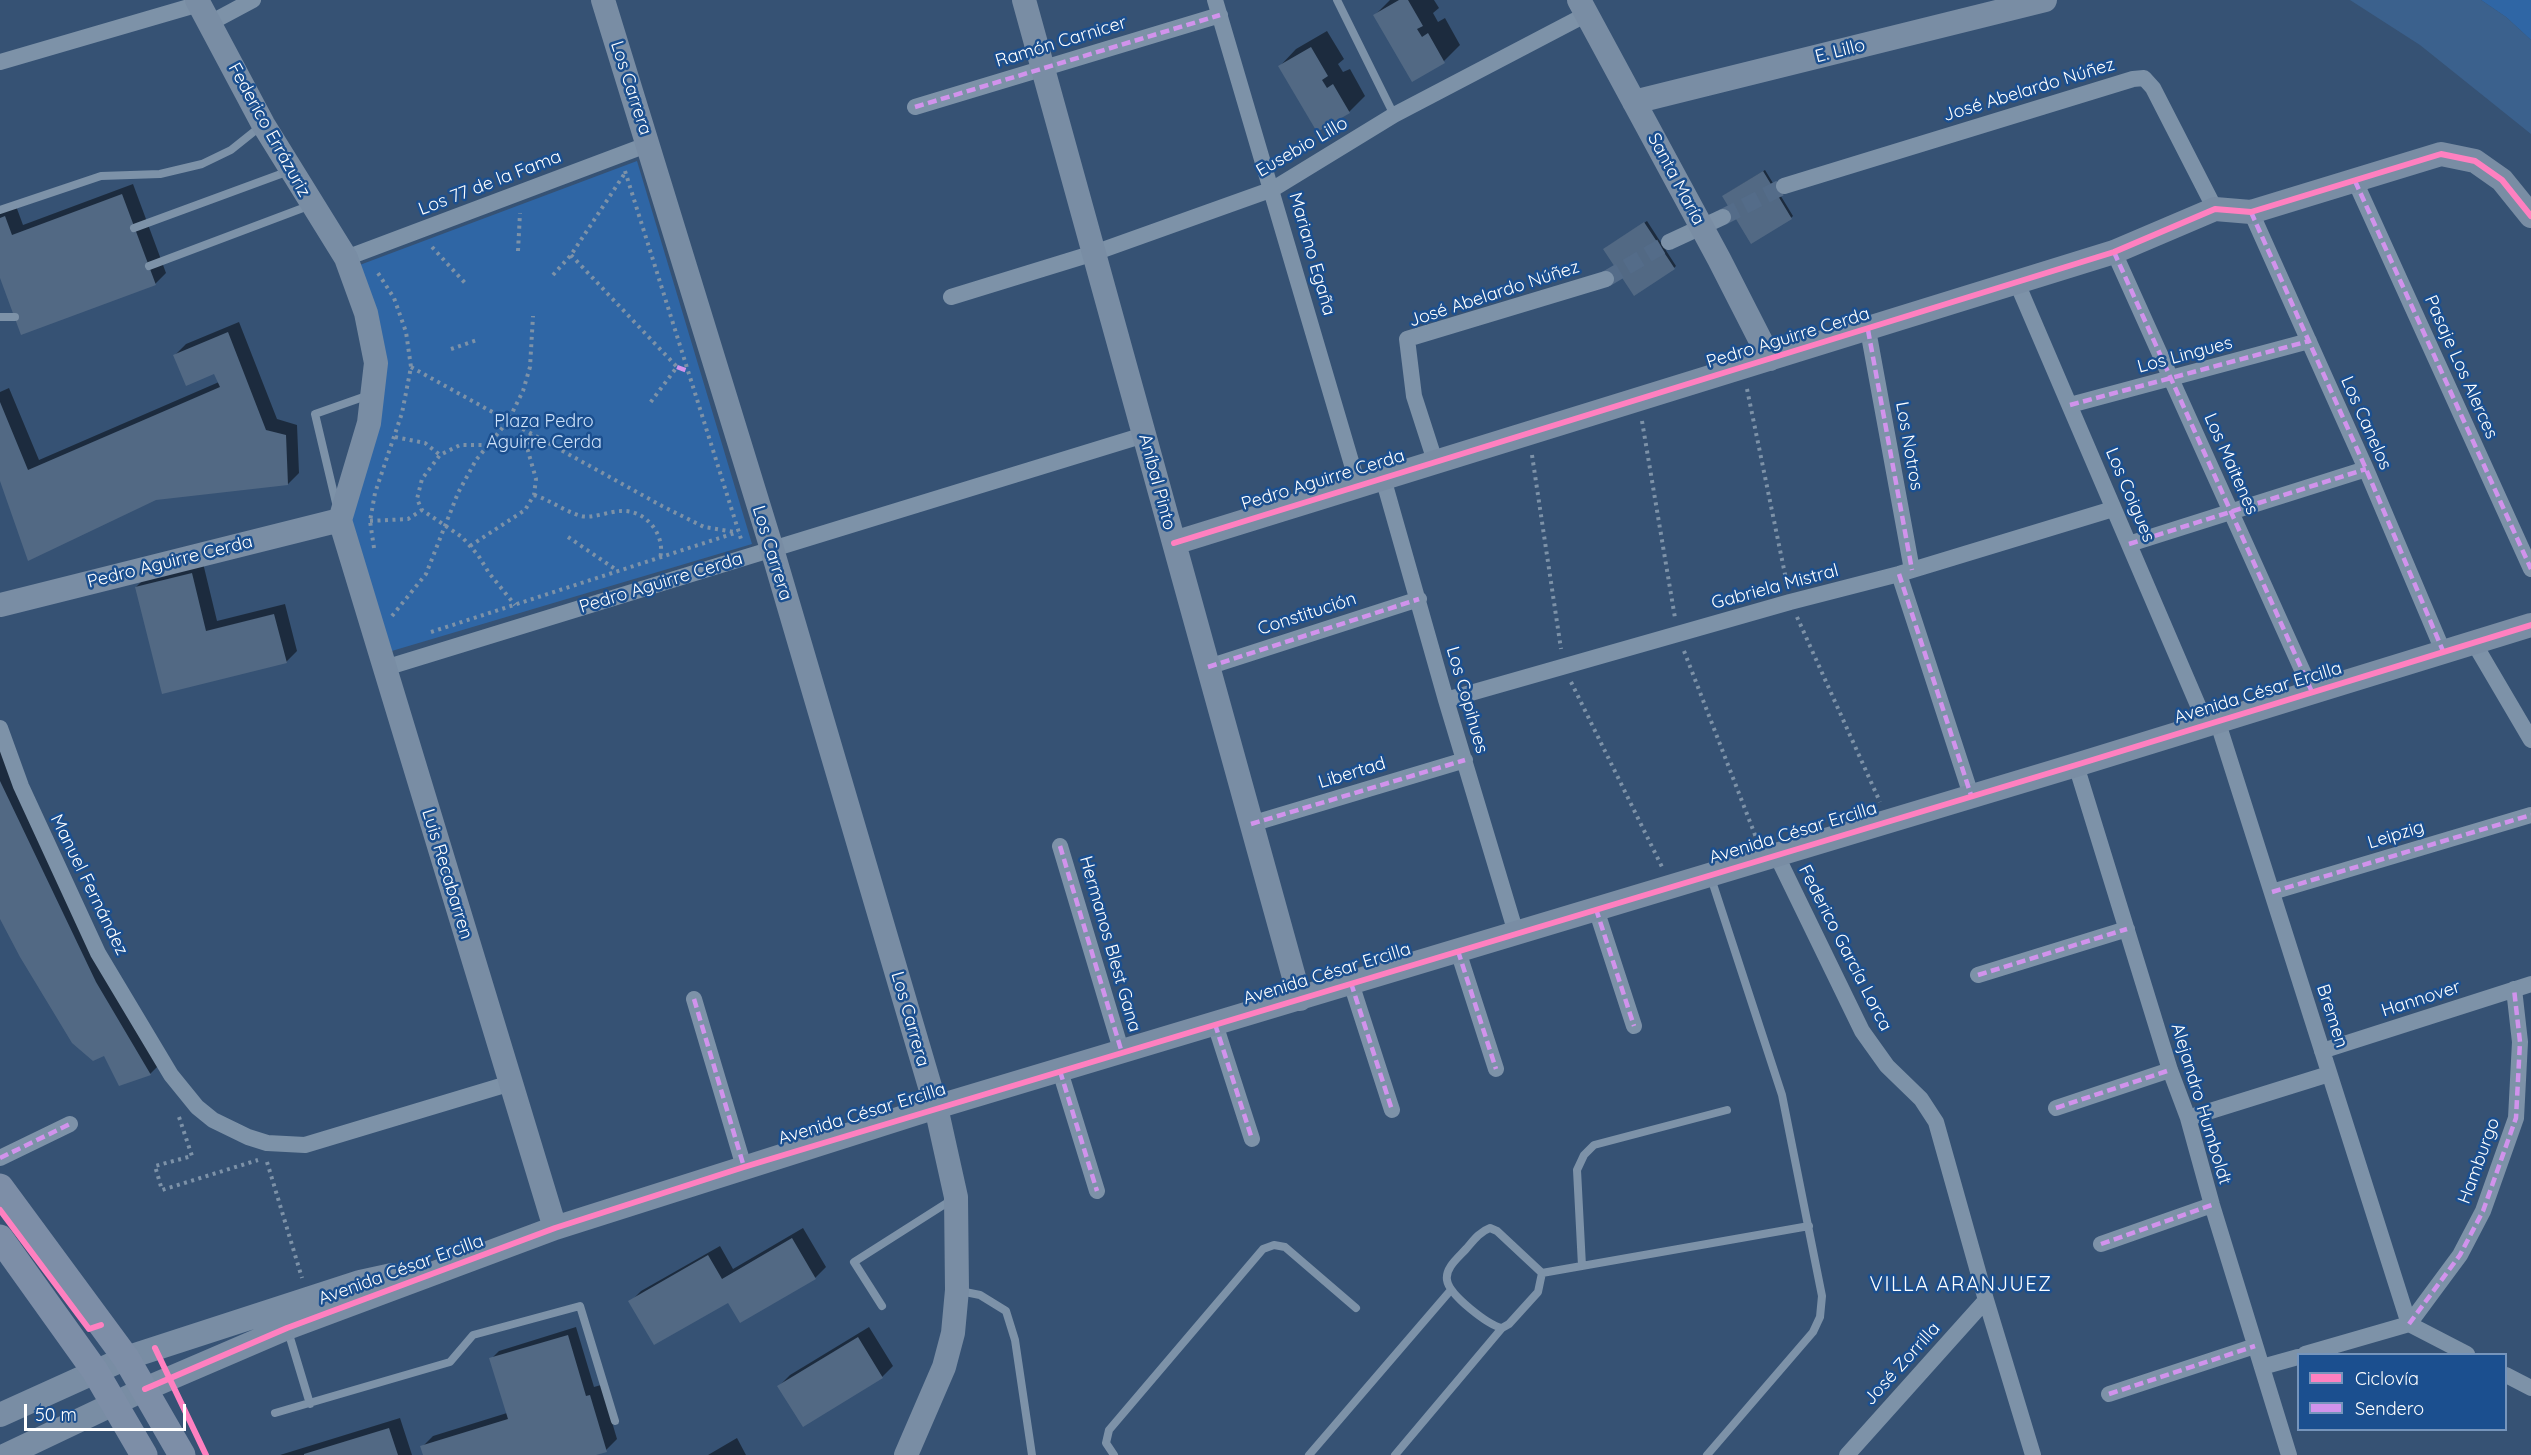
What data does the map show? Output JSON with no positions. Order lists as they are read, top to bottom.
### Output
{
  "streets": {
    "street": [
      "Ramón Carnicer",
      "E. Lillo",
      "Los Carrera",
      "José Abelardo Núñez",
      "Federico Errázuriz",
      "Eusebio Lillo",
      "Santa María",
      "Los 77 de la Fama",
      "Mariano Egaña",
      "Pedro Aguirre Cerda",
      "Los Lingues",
      "Pasaje Los Alerces",
      "Los Canelos",
      "Los Notros",
      "Los Maitenes",
      "Aníbal Pinto",
      "Los Coigues",
      "Gabriela Mistral",
      "Constitución",
      "Avenida César Ercilla",
      "Los Copihues",
      "Libertad",
      "Leipzig",
      "Luis Recabarren",
      "Manuel Fernández",
      "Hermanos Blest Gana",
      "Federico García Lorca",
      "Hannover",
      "Bremen",
      "Alejandro Humboldt",
      "Hamburgo",
      "José Zorrilla"
    ]
  },
  "crossings": [
    ["Ramón Carnicer", "Mariano Egaña"],
    ["Ramón Carnicer", "Aníbal Pinto"],
    ["E. Lillo", "Santa María"],
    ["Los Carrera", "Los 77 de la Fama"],
    ["Los Carrera", "Pedro Aguirre Cerda"],
    ["Los Carrera", "Avenida César Ercilla"],
    ["José Abelardo Núñez", "Pedro Aguirre Cerda"],
    ["Federico Errázuriz", "Los 77 de la Fama"],
    ["Federico Errázuriz", "Pedro Aguirre Cerda"],
    ["Federico Errázuriz", "Luis Recabarren"],
    ["Eusebio Lillo", "Santa María"],
    ["Eusebio Lillo", "Mariano Egaña"],
    ["Eusebio Lillo", "Aníbal Pinto"],
    ["Santa María", "Pedro Aguirre Cerda"],
    ["Mariano Egaña", "Pedro Aguirre Cerda"],
    ["Pedro Aguirre Cerda", "Pasaje Los Alerces"],
    ["Pedro Aguirre Cerda", "Los Canelos"],
    ["Pedro Aguirre Cerda", "Los Notros"],
    ["Pedro Aguirre Cerda", "Los Maitenes"],
    ["Pedro Aguirre Cerda", "Aníbal Pinto"],
    ["Pedro Aguirre Cerda", "Los Coigues"],
    ["Pedro Aguirre Cerda", "Los Copihues"],
    ["Pedro Aguirre Cerda", "Luis Recabarren"],
    ["Los Lingues", "Los Canelos"],
    ["Los Lingues", "Los Maitenes"],
    ["Los Lingues", "Los Coigues"],
    ["Los Canelos", "Avenida César Ercilla"],
    ["Los Notros", "Gabriela Mistral"],
    ["Los Notros", "Avenida César Ercilla"],
    ["Los Maitenes", "Avenida César Ercilla"],
    ["Aníbal Pinto", "Constitución"],
    ["Aníbal Pinto", "Avenida César Ercilla"],
    ["Aníbal Pinto", "Libertad"],
    ["Los Coigues", "Gabriela Mistral"],
    ["Los Coigues", "Avenida César Ercilla"],
    ["Los Coigues", "Bremen"],
    ["Gabriela Mistral", "Los Copihues"],
    ["Constitución", "Los Copihues"],
    ["Avenida César Ercilla", "Los Copihues"],
    ["Avenida César Ercilla", "Luis Recabarren"],
    ["Avenida César Ercilla", "Hermanos Blest Gana"],
    ["Avenida César Ercilla", "Federico García Lorca"],
    ["Avenida César Ercilla", "Bremen"],
    ["Avenida César Ercilla", "Alejandro Humboldt"],
    ["Los Copihues", "Libertad"],
    ["Leipzig", "Bremen"],
    ["Luis Recabarren", "Manuel Fernández"],
    ["Federico García Lorca", "José Zorrilla"],
    ["Hannover", "Bremen"],
    ["Hannover", "Hamburgo"],
    ["Bremen", "Hamburgo"]
  ],
  "districts": ["VILLA ARANJUEZ"],
  "parks": ["Plaza Pedro Aguirre Cerda"],
  "legend": ["Ciclovía", "Sendero"],
  "scale_bar": "50 m"
}
